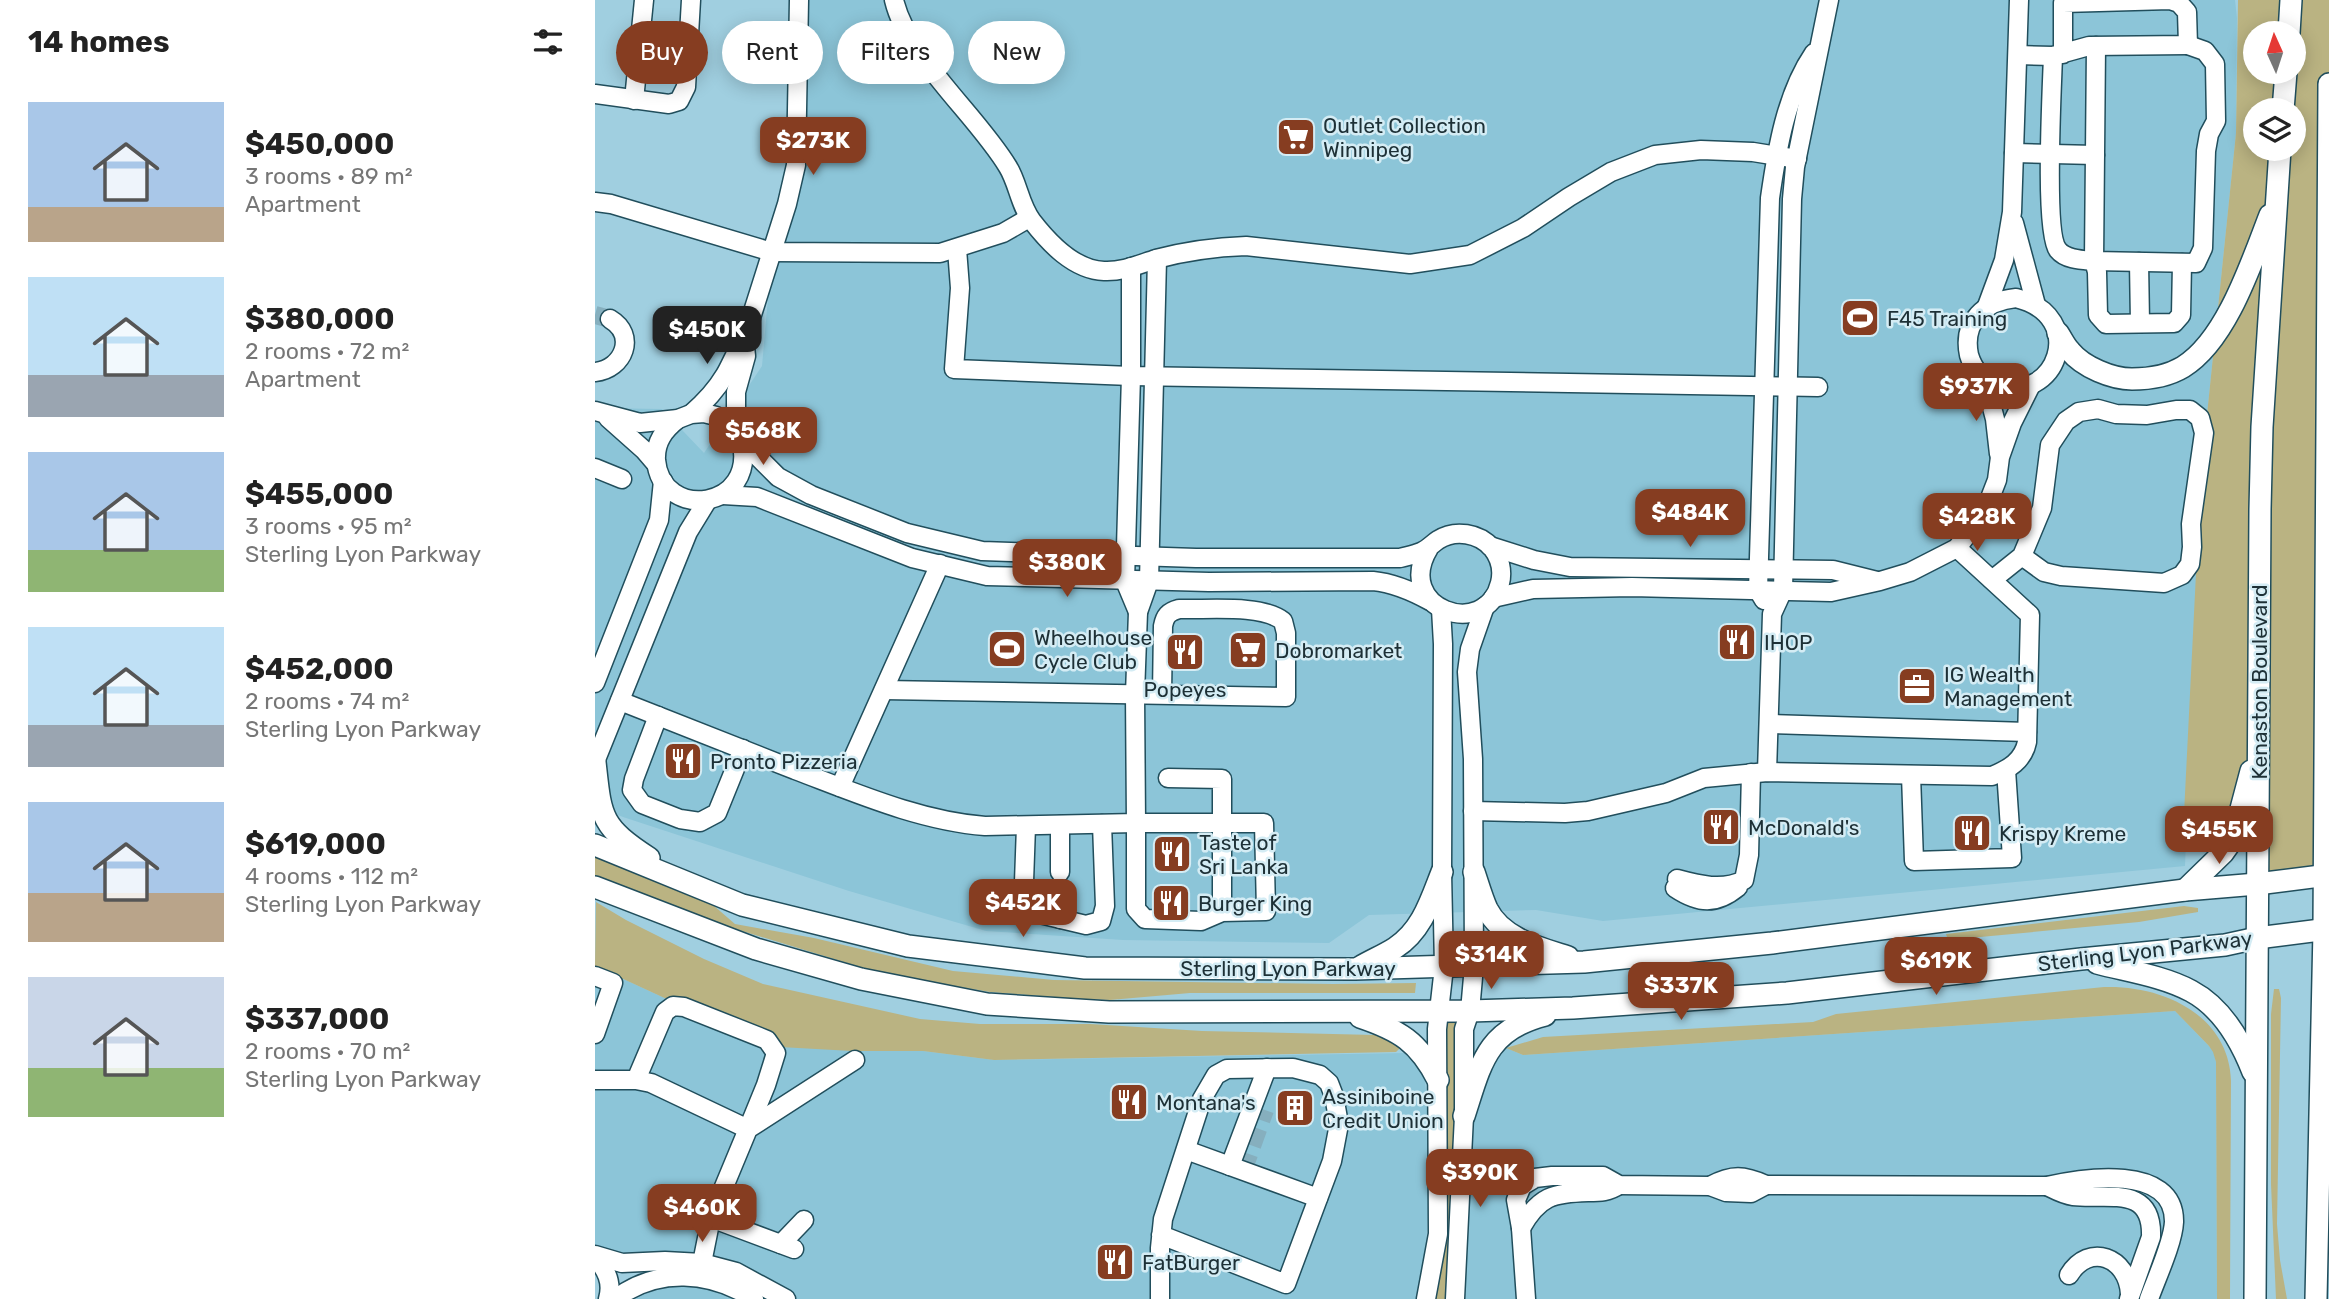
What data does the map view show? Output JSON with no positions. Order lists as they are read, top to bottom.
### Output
{
  "streets": {
    "main road": ["Kenaston Boulevard", "Sterling Lyon Parkway"]
  },
  "crossings": [
    ["Kenaston Boulevard", "Sterling Lyon Parkway"]
  ],
  "places": {
    "supermarket": ["Outlet Collection Winnipeg", "Dobromarket"],
    "sports": ["F45 Training", "Wheelhouse Cycle Club"],
    "restaurant": [
      "IHOP",
      "Popeyes",
      "Pronto Pizzeria",
      "McDonald's",
      "Krispy Kreme",
      "Taste of Sri Lanka",
      "Burger King",
      "Montana's",
      "FatBurger"
    ],
    "office": ["IG Wealth Management"],
    "building": ["Assiniboine Credit Union"]
  },
  "north": "top",
  "page": {
    "heading": "14 homes",
    "chip": [
      "Buy",
      "Rent",
      "Filters",
      "New"
    ],
    "list": [
      {
        "name": "$450,000",
        "note": "3 rooms · 89 m² · Apartment"
      },
      {
        "name": "$380,000",
        "note": "2 rooms · 72 m² · Apartment"
      },
      {
        "name": "$455,000",
        "note": "3 rooms · 95 m² · Sterling Lyon Parkway"
      },
      {
        "name": "$452,000",
        "note": "2 rooms · 74 m² · Sterling Lyon Parkway"
      },
      {
        "name": "$619,000",
        "note": "4 rooms · 112 m² · Sterling Lyon Parkway"
      },
      {
        "name": "$337,000",
        "note": "2 rooms · 70 m² · Sterling Lyon Parkway"
      }
    ],
    "price": [
      "$273K",
      "$450K",
      "$937K",
      "$568K",
      "$484K",
      "$428K",
      "$380K",
      "$455K",
      "$452K",
      "$314K",
      "$619K",
      "$337K",
      "$390K",
      "$460K"
    ]
  }
}
